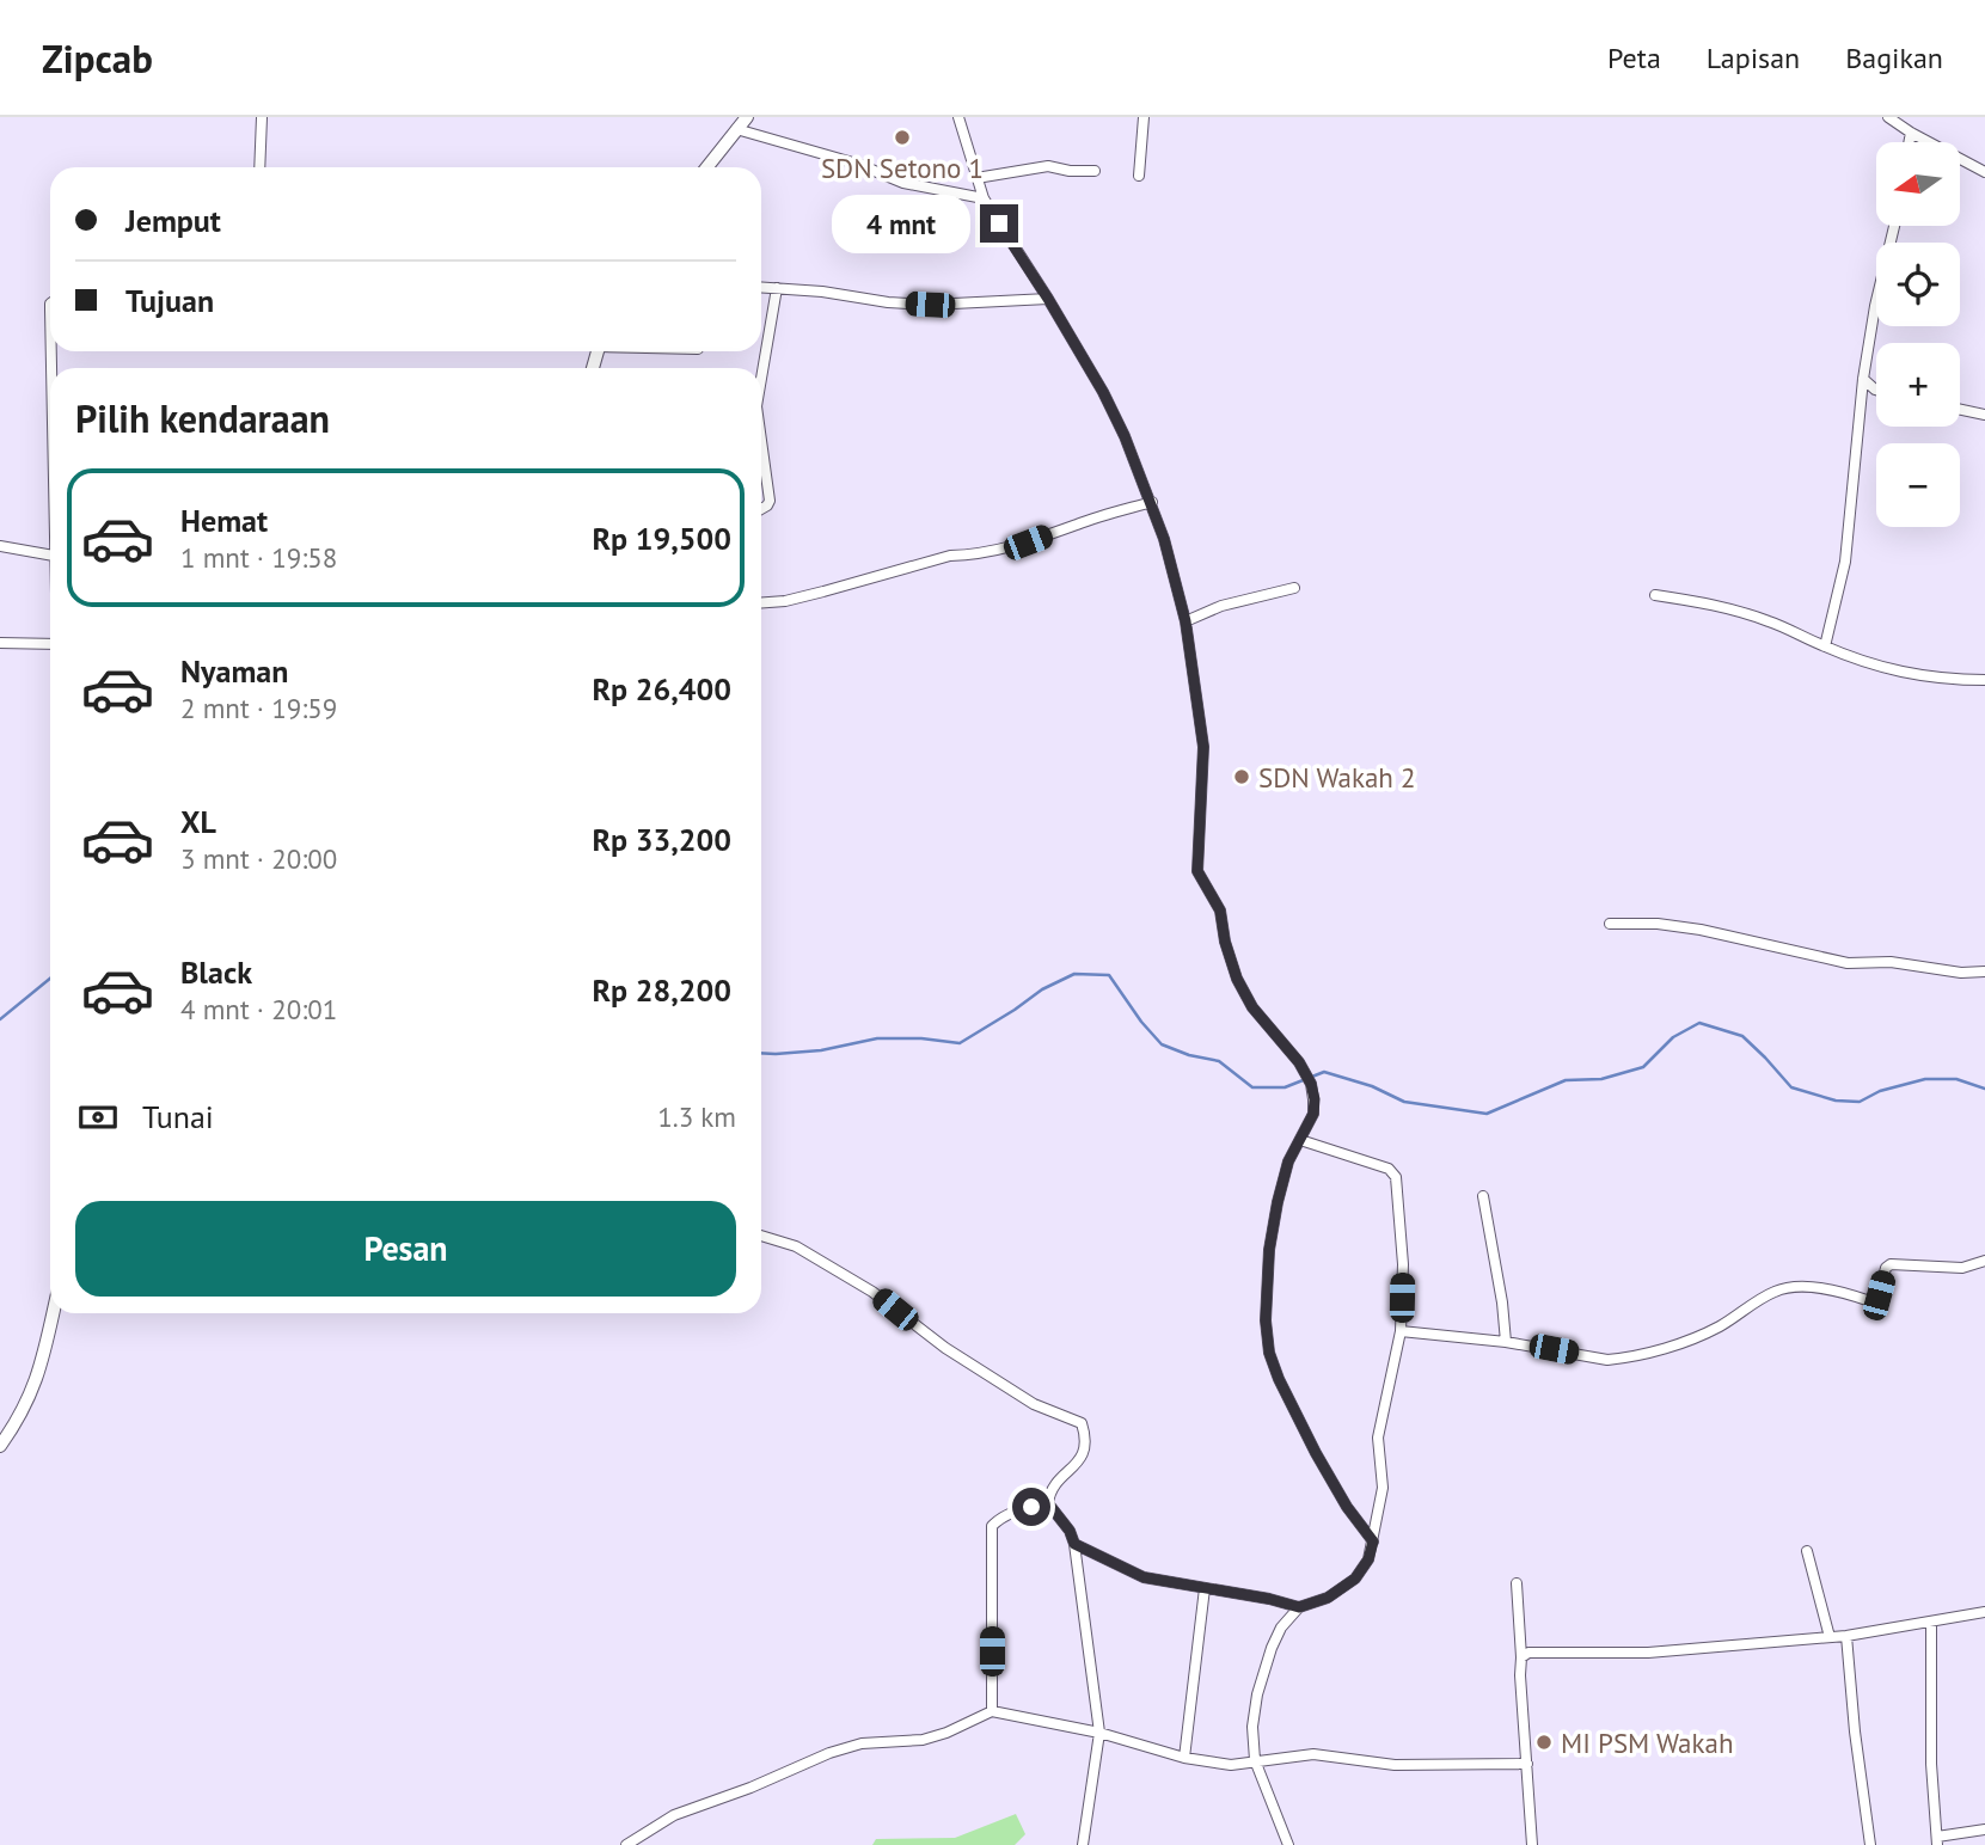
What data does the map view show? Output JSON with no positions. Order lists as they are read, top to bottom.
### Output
{
  "places": ["SDN Setono 1", "SDN Wakah 2", "MI PSM Wakah"],
  "north": "left",
  "page": {
    "header": "Zipcab",
    "nav": ["Peta", "Lapisan", "Bagikan"],
    "map_buttons": ["+", "−"],
    "banner": ["Jemput", "Tujuan"],
    "bubble": "4 mnt",
    "heading": "Pilih kendaraan",
    "list": [
      {
        "name": "Hemat",
        "note": "1 mnt · 19:58",
        "value": "Rp 19,500"
      },
      {
        "name": "Nyaman",
        "note": "2 mnt · 19:59",
        "value": "Rp 26,400"
      },
      {
        "name": "XL",
        "note": "3 mnt · 20:00",
        "value": "Rp 33,200"
      },
      {
        "name": "Black",
        "note": "4 mnt · 20:01",
        "value": "Rp 28,200"
      }
    ],
    "pay": ["Tunai", "1.3 km"],
    "buttons": "Pesan"
  }
}
